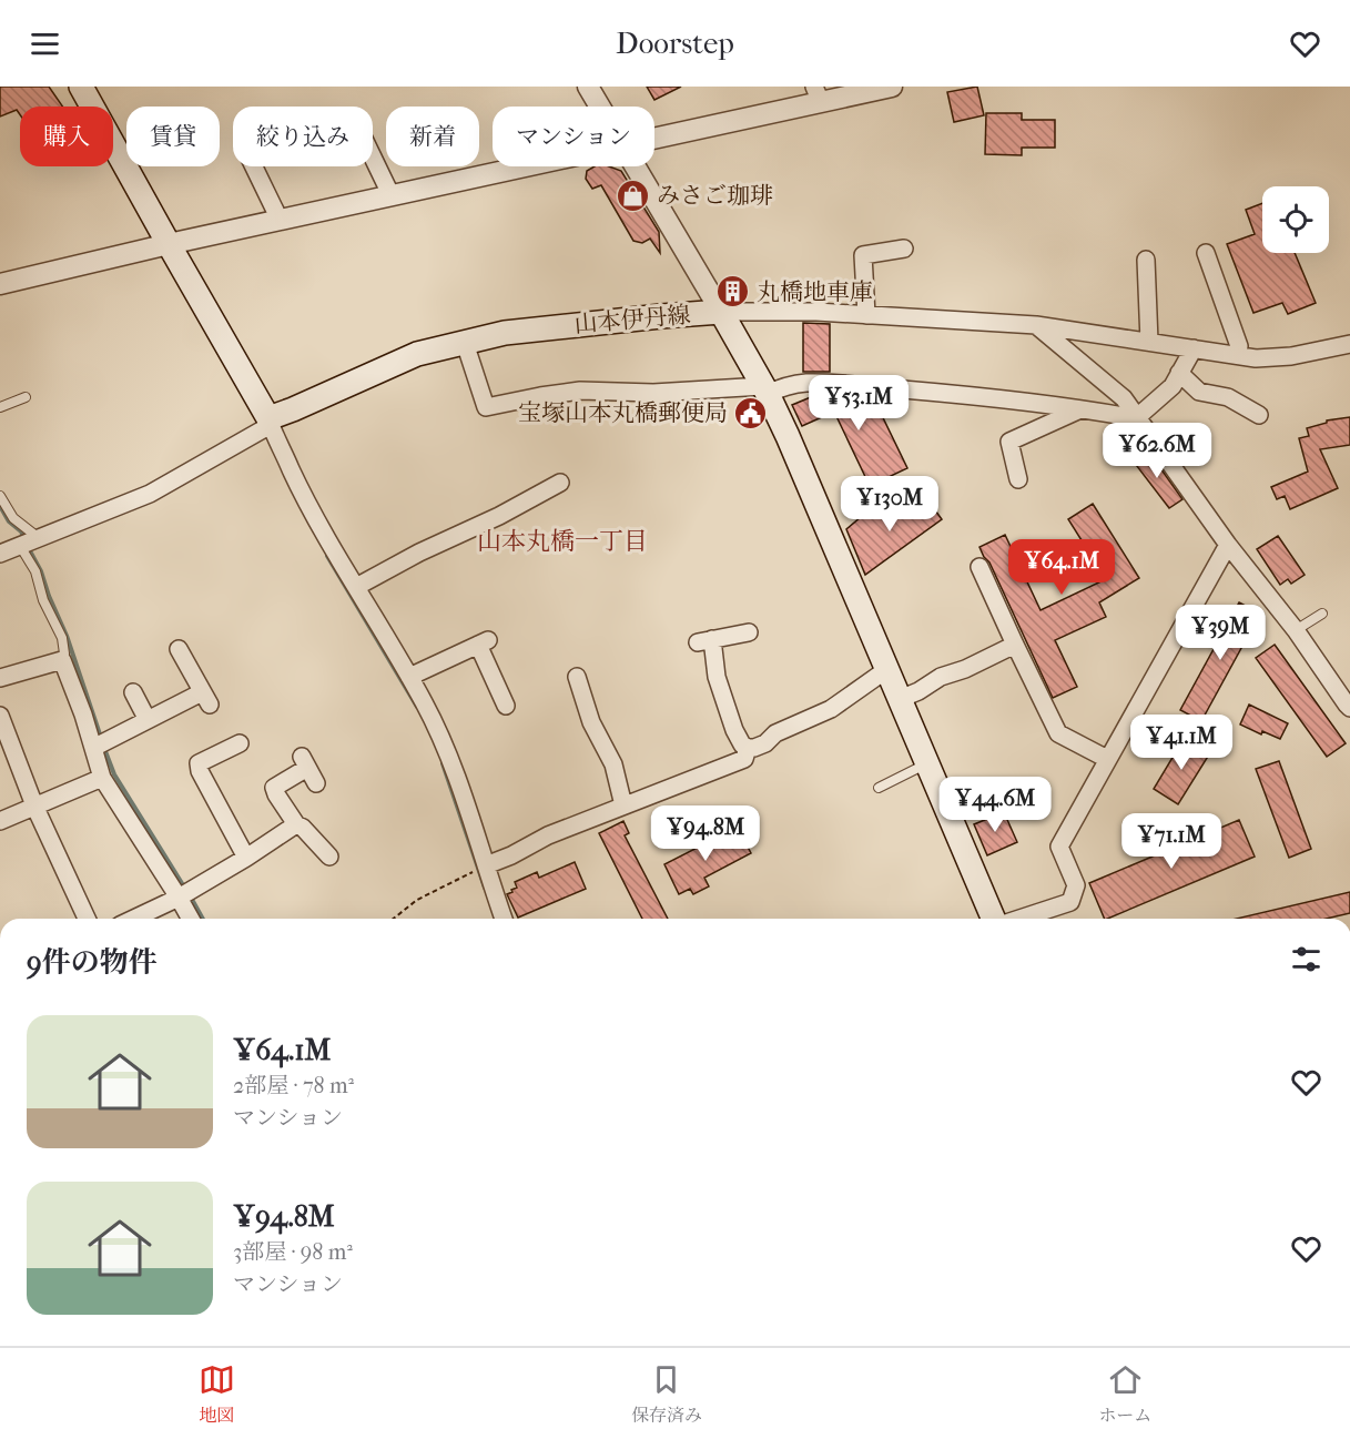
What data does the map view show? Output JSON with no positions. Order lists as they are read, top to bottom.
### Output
{
  "streets": {
    "main road": ["山本伊丹線"]
  },
  "districts": ["山本丸橋一丁目"],
  "places": {
    "shop": ["みさご珈琲"],
    "building": ["丸橋地車庫"],
    "public building": ["宝塚山本丸橋郵便局"]
  },
  "page": {
    "header": "Doorstep",
    "chip": [
      "購入",
      "賃貸",
      "絞り込み",
      "新着",
      "マンション"
    ],
    "price": [
      "¥53.1M",
      "¥62.6M",
      "¥130M",
      "¥64.1M",
      "¥39M",
      "¥41.1M",
      "¥44.6M",
      "¥94.8M",
      "¥71.1M"
    ],
    "heading": "9件の物件",
    "list": [
      {
        "name": "¥64.1M",
        "note": "2部屋 · 78 m² · マンション"
      },
      {
        "name": "¥94.8M",
        "note": "3部屋 · 98 m² · マンション"
      }
    ],
    "tabs": ["地図", "保存済み", "ホーム"]
  }
}
